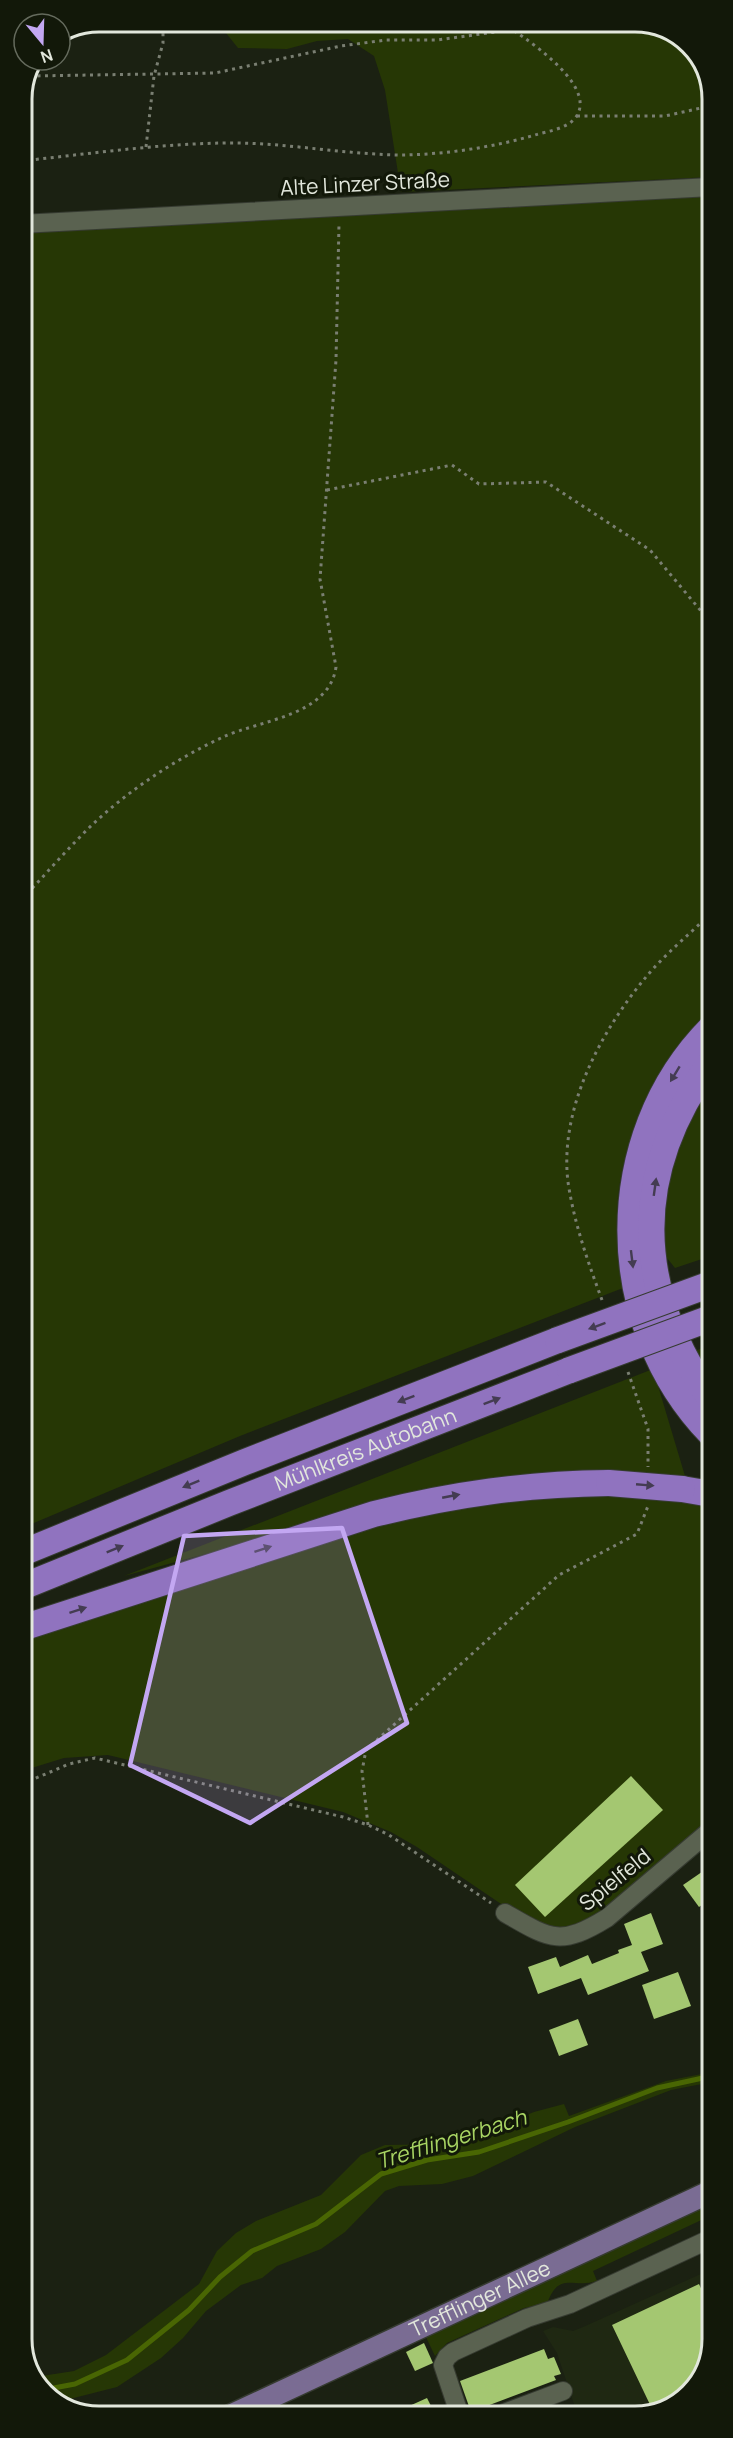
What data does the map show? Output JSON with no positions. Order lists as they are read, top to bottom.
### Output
{
  "streets": {
    "highway": ["Mühlkreis Autobahn"],
    "main road": ["Trefflinger Allee"],
    "street": ["Alte Linzer Straße", "Spielfeld"]
  },
  "water": ["Trefflingerbach"],
  "north": "bottom"
}
